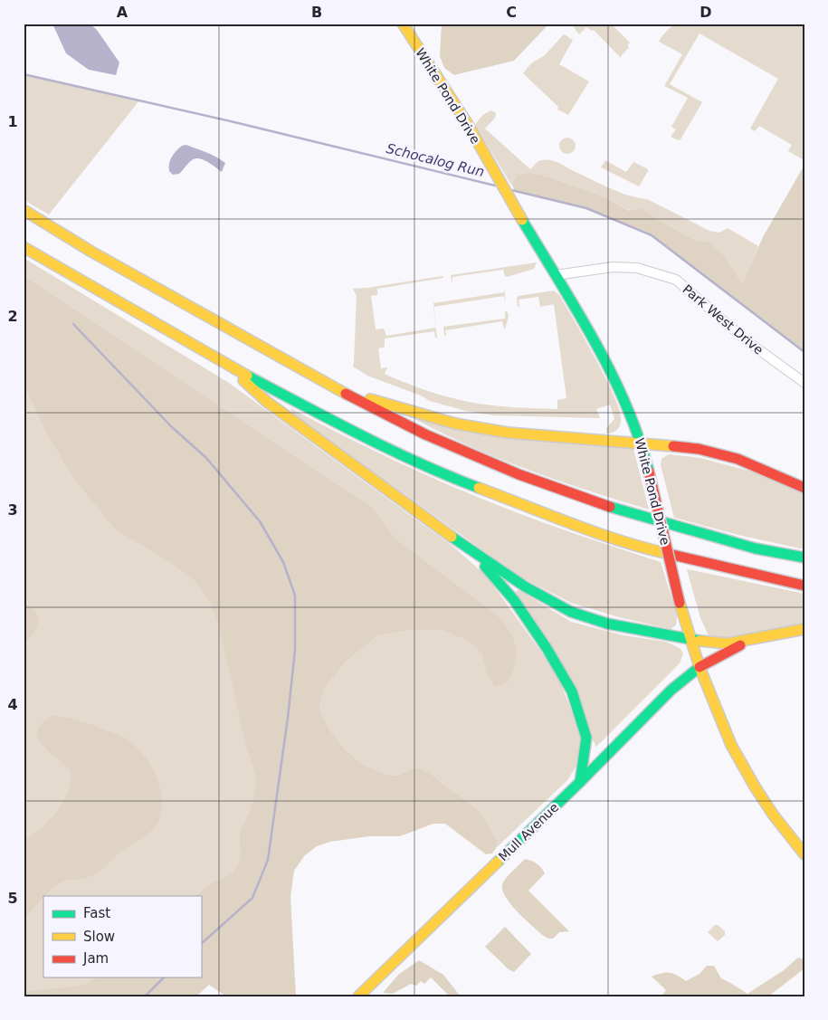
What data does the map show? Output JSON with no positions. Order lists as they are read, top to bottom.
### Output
{
  "streets": {
    "main road": ["White Pond Drive", "Mull Avenue"],
    "street": ["Park West Drive"]
  },
  "crossings": [
    ["White Pond Drive", "Park West Drive"],
    ["White Pond Drive", "Mull Avenue"]
  ],
  "water": ["Schocalog Run"],
  "legend": ["Fast", "Slow", "Jam"],
  "grid": {
    "columns": [
      "A",
      "B",
      "C",
      "D"
    ],
    "rows": [
      "1",
      "2",
      "3",
      "4",
      "5"
    ]
  }
}
